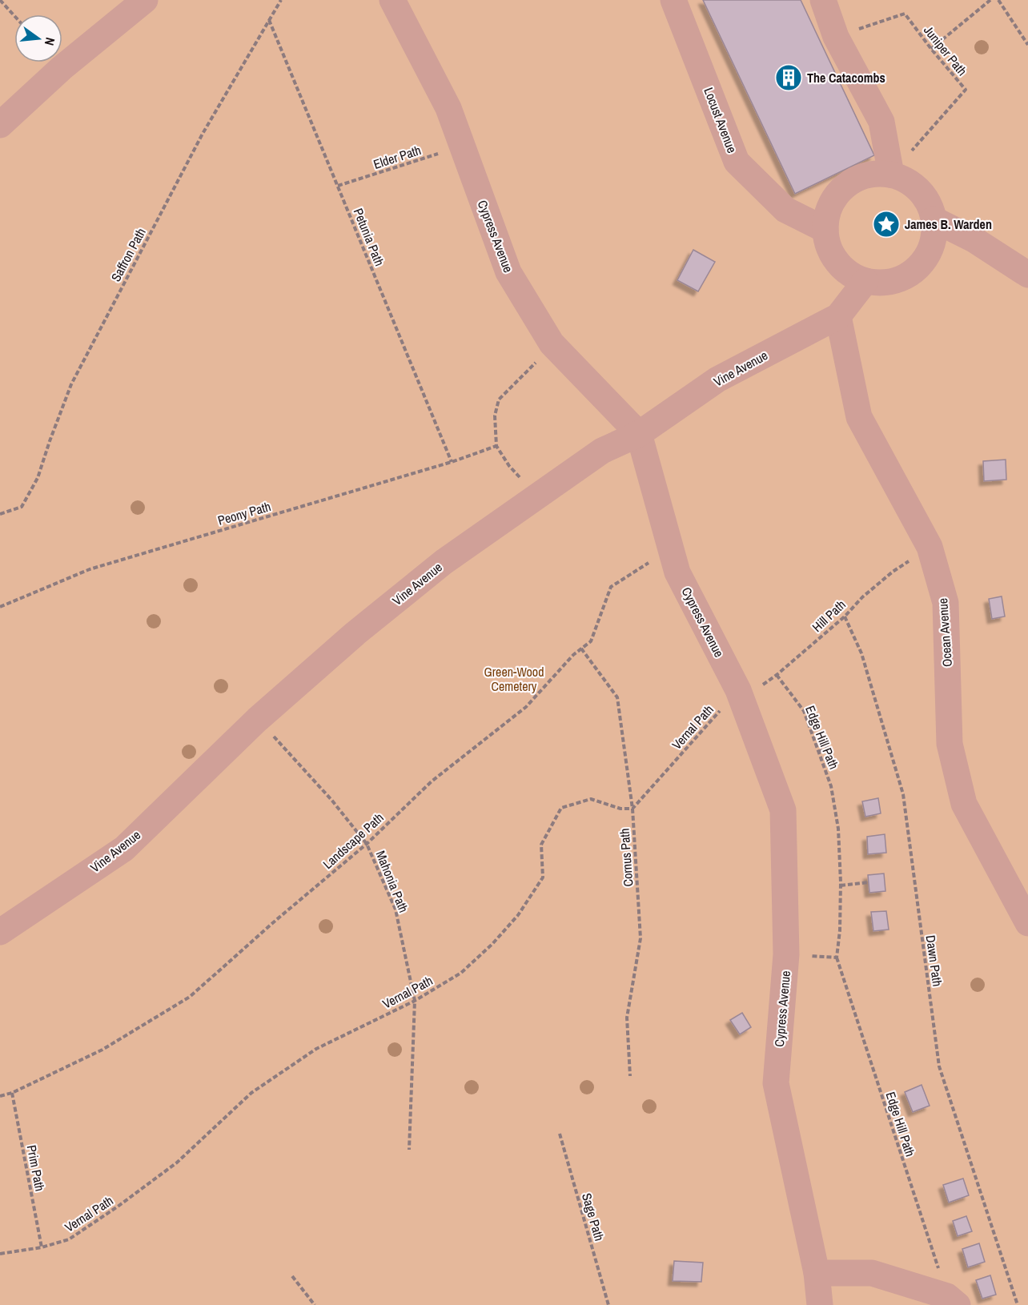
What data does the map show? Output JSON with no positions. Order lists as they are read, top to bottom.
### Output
{
  "streets": {
    "lane": [
      "Locust Avenue",
      "Cypress Avenue",
      "Vine Avenue",
      "Ocean Avenue"
    ],
    "path": [
      "Juniper Path",
      "Elder Path",
      "Petunia Path",
      "Saffron Path",
      "Peony Path",
      "Hill Path",
      "Vernal Path",
      "Edge Hill Path",
      "Landscape Path",
      "Cornus Path",
      "Mahonia Path",
      "Dawn Path",
      "Prim Path",
      "Sage Path"
    ]
  },
  "crossings": [
    ["Juniper Path", "Locust Avenue"],
    ["Juniper Path", "Vine Avenue"],
    ["Locust Avenue", "Vine Avenue"],
    ["Elder Path", "Cypress Avenue"],
    ["Elder Path", "Petunia Path"],
    ["Cypress Avenue", "Vine Avenue"],
    ["Cypress Avenue", "Hill Path"],
    ["Cypress Avenue", "Vernal Path"],
    ["Cypress Avenue", "Landscape Path"],
    ["Petunia Path", "Saffron Path"],
    ["Petunia Path", "Peony Path"],
    ["Vine Avenue", "Ocean Avenue"],
    ["Vine Avenue", "Mahonia Path"],
    ["Hill Path", "Ocean Avenue"],
    ["Hill Path", "Vernal Path"],
    ["Hill Path", "Edge Hill Path"],
    ["Hill Path", "Dawn Path"],
    ["Vernal Path", "Cornus Path"],
    ["Vernal Path", "Mahonia Path"],
    ["Vernal Path", "Prim Path"],
    ["Landscape Path", "Cornus Path"],
    ["Landscape Path", "Mahonia Path"],
    ["Landscape Path", "Prim Path"]
  ],
  "parks": ["Green-Wood Cemetery"],
  "places": {
    "building": ["The Catacombs"],
    "place": ["James B. Warden"]
  },
  "north": "right"
}
